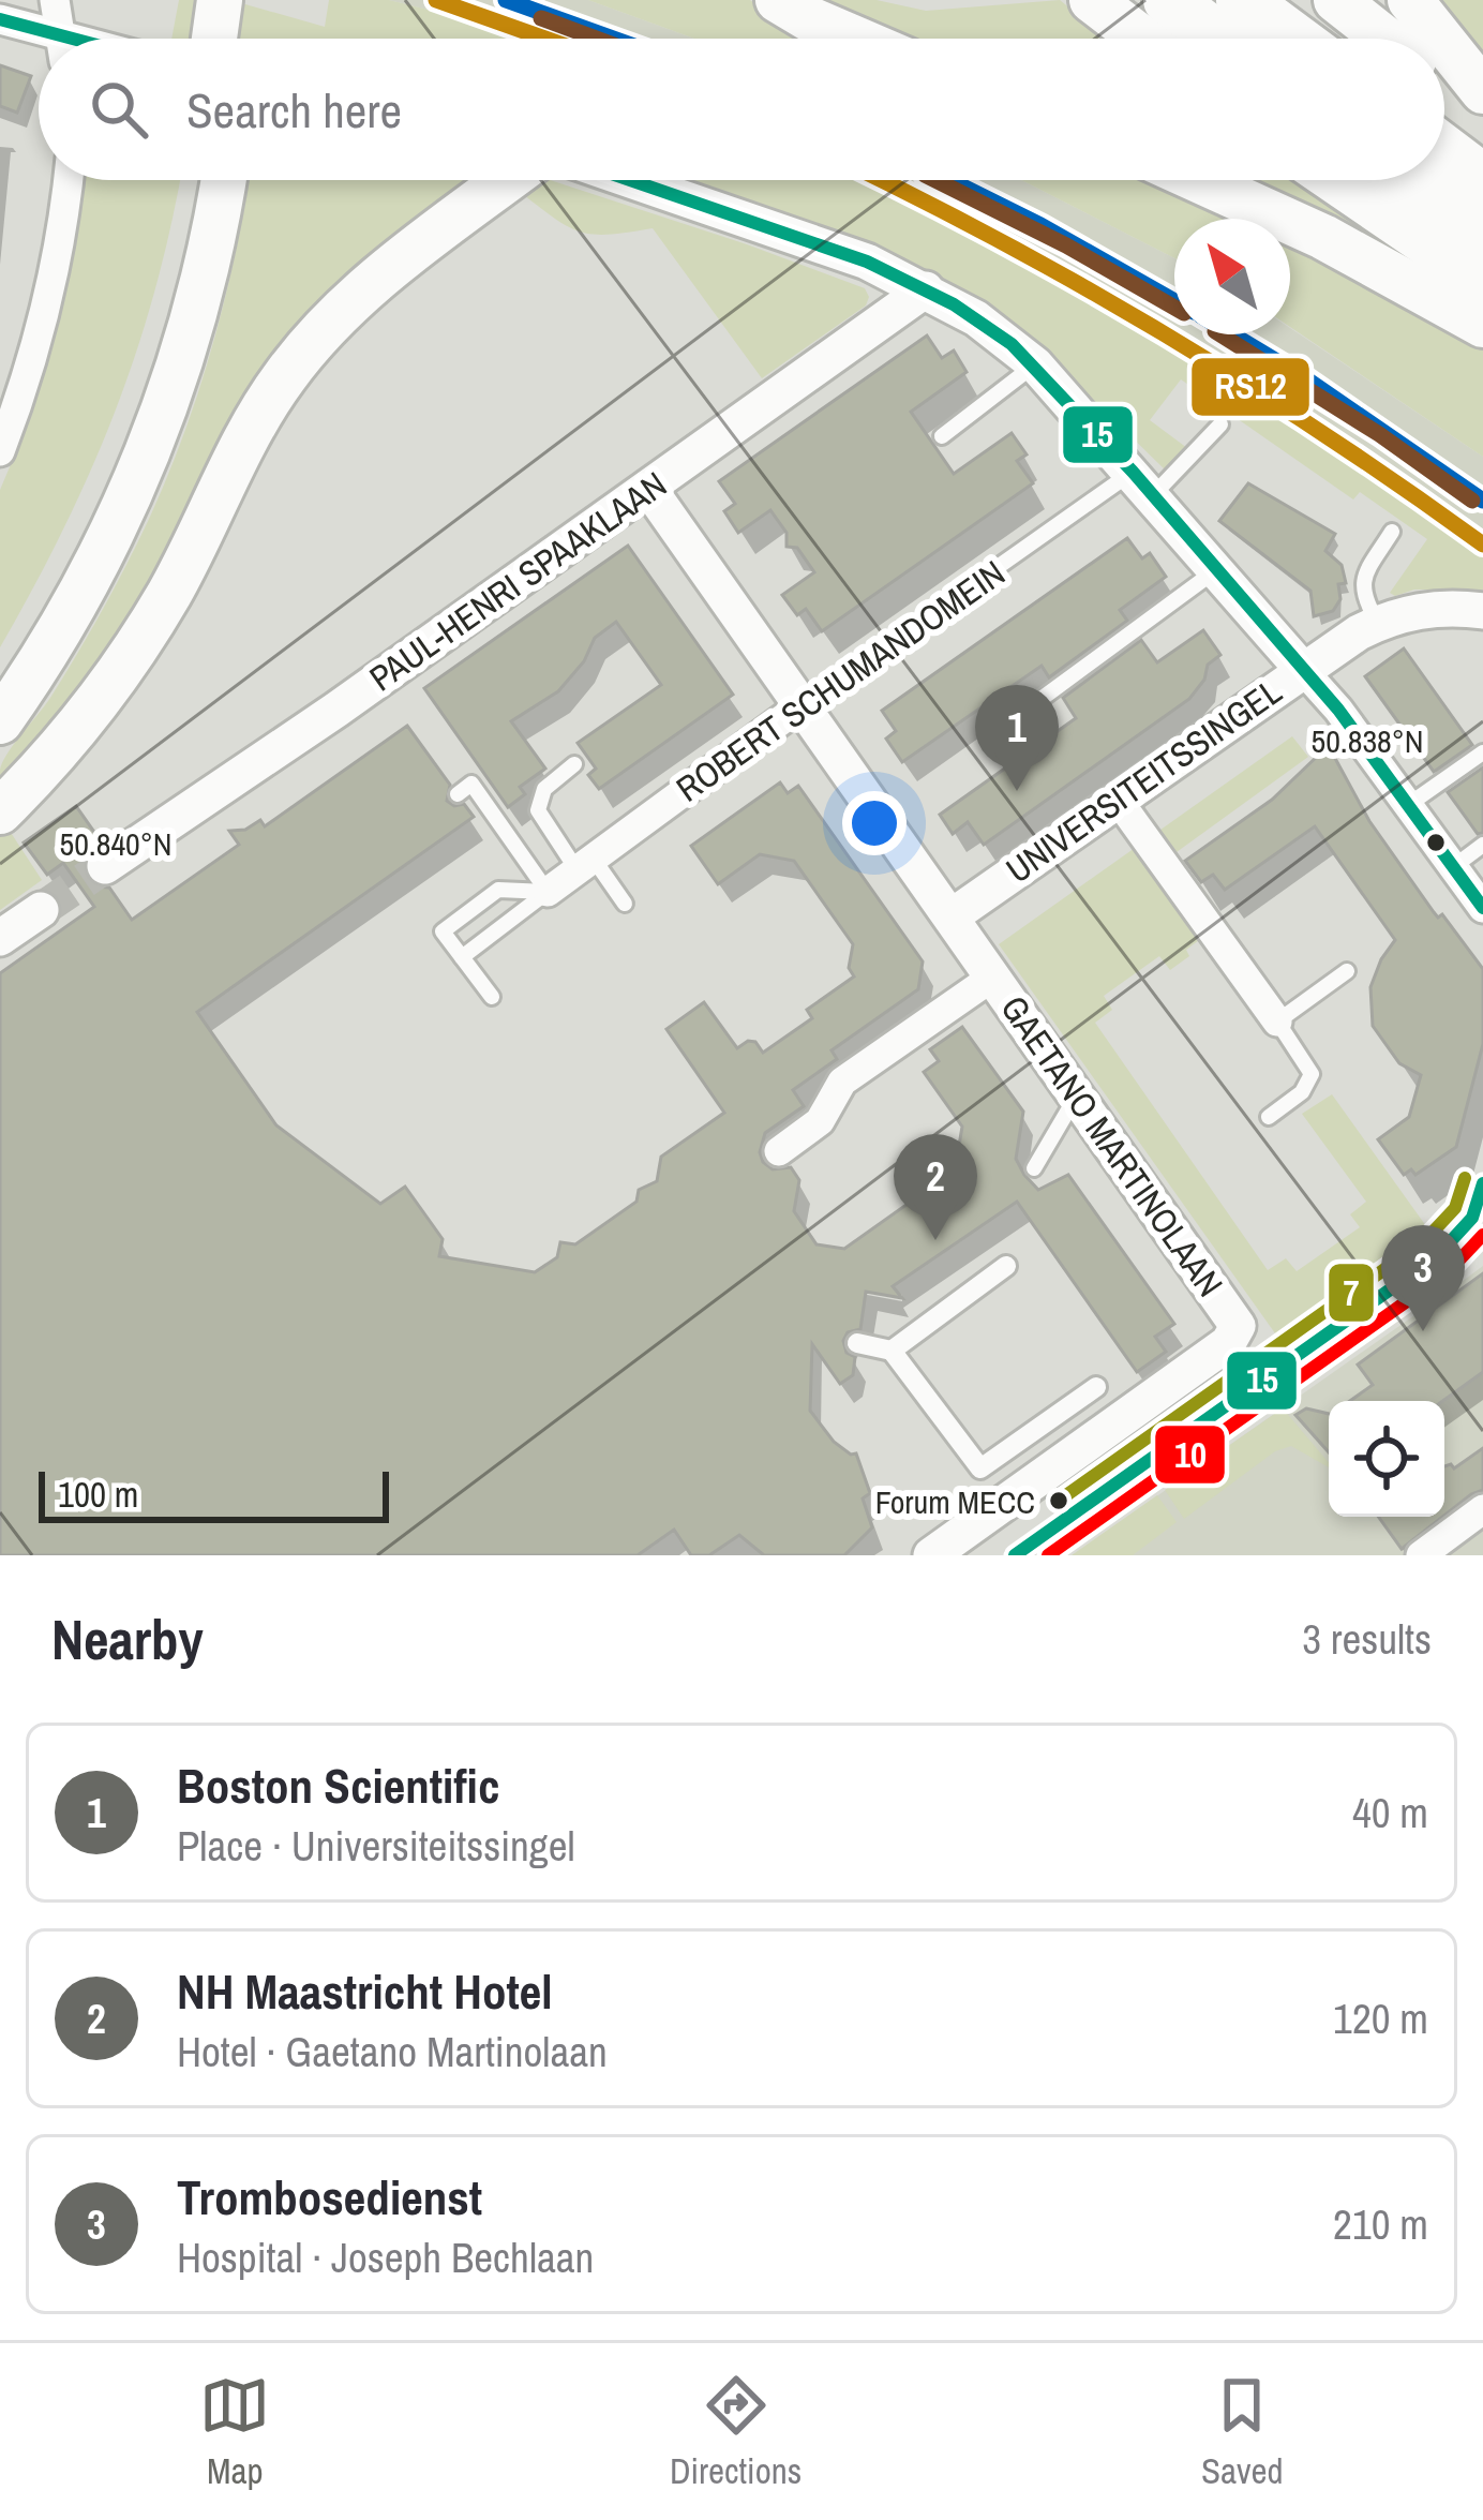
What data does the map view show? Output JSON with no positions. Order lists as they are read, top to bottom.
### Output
{
  "streets": {
    "street": [
      "PAUL-HENRI SPAAKLAAN",
      "ROBERT SCHUMANDOMEIN",
      "UNIVERSITEITSSINGEL",
      "GAETANO MARTINOLAAN"
    ]
  },
  "crossings": [
    ["PAUL-HENRI SPAAKLAAN", "GAETANO MARTINOLAAN"],
    ["ROBERT SCHUMANDOMEIN", "GAETANO MARTINOLAAN"],
    ["UNIVERSITEITSSINGEL", "GAETANO MARTINOLAAN"]
  ],
  "places": ["Forum MECC"],
  "lines": [
    "transit line RS12",
    "transit line 15",
    "transit line 7",
    "transit line 10"
  ],
  "scale_bar": "100 m",
  "north": "top left",
  "page": {
    "search": "Search here",
    "pins": ["1", "2", "3"],
    "scale": "100 m",
    "heading": ["Nearby", "3 results"],
    "list": [
      {
        "mark": "1",
        "name": "Boston Scientific",
        "note": "Place · Universiteitssingel",
        "value": "40 m"
      },
      {
        "mark": "2",
        "name": "NH Maastricht Hotel",
        "note": "Hotel · Gaetano Martinolaan",
        "value": "120 m"
      },
      {
        "mark": "3",
        "name": "Trombosedienst",
        "note": "Hospital · Joseph Bechlaan",
        "value": "210 m"
      }
    ],
    "nav": ["Map", "Directions", "Saved"]
  },
  "coordinates": ["50.838°N", "50.840°N"]
}
